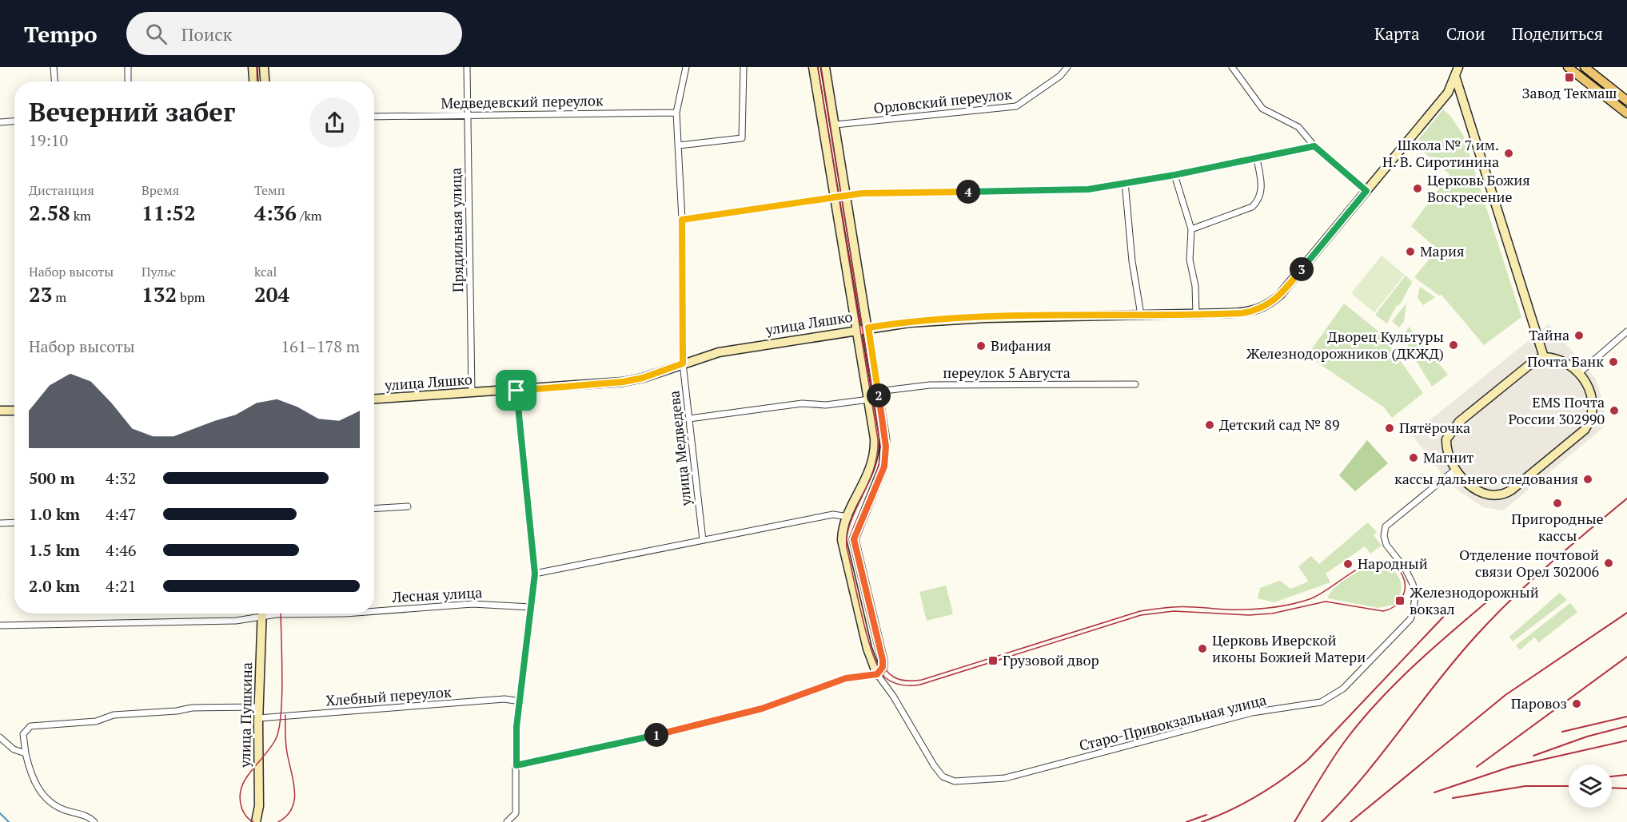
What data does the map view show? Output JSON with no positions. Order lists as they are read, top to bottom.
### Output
{
  "streets": {
    "street": [
      "Орловский переулок",
      "Медведевский переулок",
      "Прядильная улица",
      "улица Ляшко",
      "переулок 5 Августа",
      "улица Медведева",
      "Лесная улица",
      "Хлебный переулок",
      "улица Пушкина",
      "Старо-Привокзальная улица"
    ]
  },
  "crossings": [
    ["Медведевский переулок", "Прядильная улица"],
    ["Медведевский переулок", "улица Медведева"],
    ["Прядильная улица", "улица Ляшко"],
    ["улица Ляшко", "улица Медведева"],
    ["Лесная улица", "улица Пушкина"],
    ["Хлебный переулок", "улица Пушкина"]
  ],
  "places": {
    "transit": ["Завод Текмаш", "Железнодорожный вокзал", "Грузовой двор"],
    "other": [
      "Школа № 7 им. Н. В. Сиротинина",
      "Церковь Божия Воскресение",
      "Мария",
      "Тайна",
      "Дворец Культуры Железнодорожников (ДКЖД)",
      "Вифания",
      "Почта Банк",
      "EMS Почта России 302990",
      "Детский сад № 89",
      "Пятёрочка",
      "Магнит",
      "кассы дальнего следования",
      "Пригородные кассы",
      "Отделение почтовой связи Орел 302006",
      "Народный",
      "Церковь Иверской иконы Божией Матери",
      "Паровоз"
    ]
  },
  "page": {
    "header": "Tempo",
    "search": "Поиск",
    "nav": ["Карта", "Слои", "Поделиться"],
    "heading": ["Вечерний забег", "19:10"],
    "stats": [
      ["Дистанция", "2.58 km"],
      ["Время", "11:52"],
      ["Темп", "4:36 /km"],
      ["Набор высоты", "23 m"],
      ["Пульс", "132 bpm"],
      ["kcal", "204"]
    ],
    "pins": [
      "4",
      "3",
      "2",
      "1"
    ],
    "chart": ["Набор высоты", "161–178 m"],
    "list": [
      {
        "name": "500 m",
        "note": "4:32"
      },
      {
        "name": "1.0 km",
        "note": "4:47"
      },
      {
        "name": "1.5 km",
        "note": "4:46"
      },
      {
        "name": "2.0 km",
        "note": "4:21"
      }
    ]
  }
}
